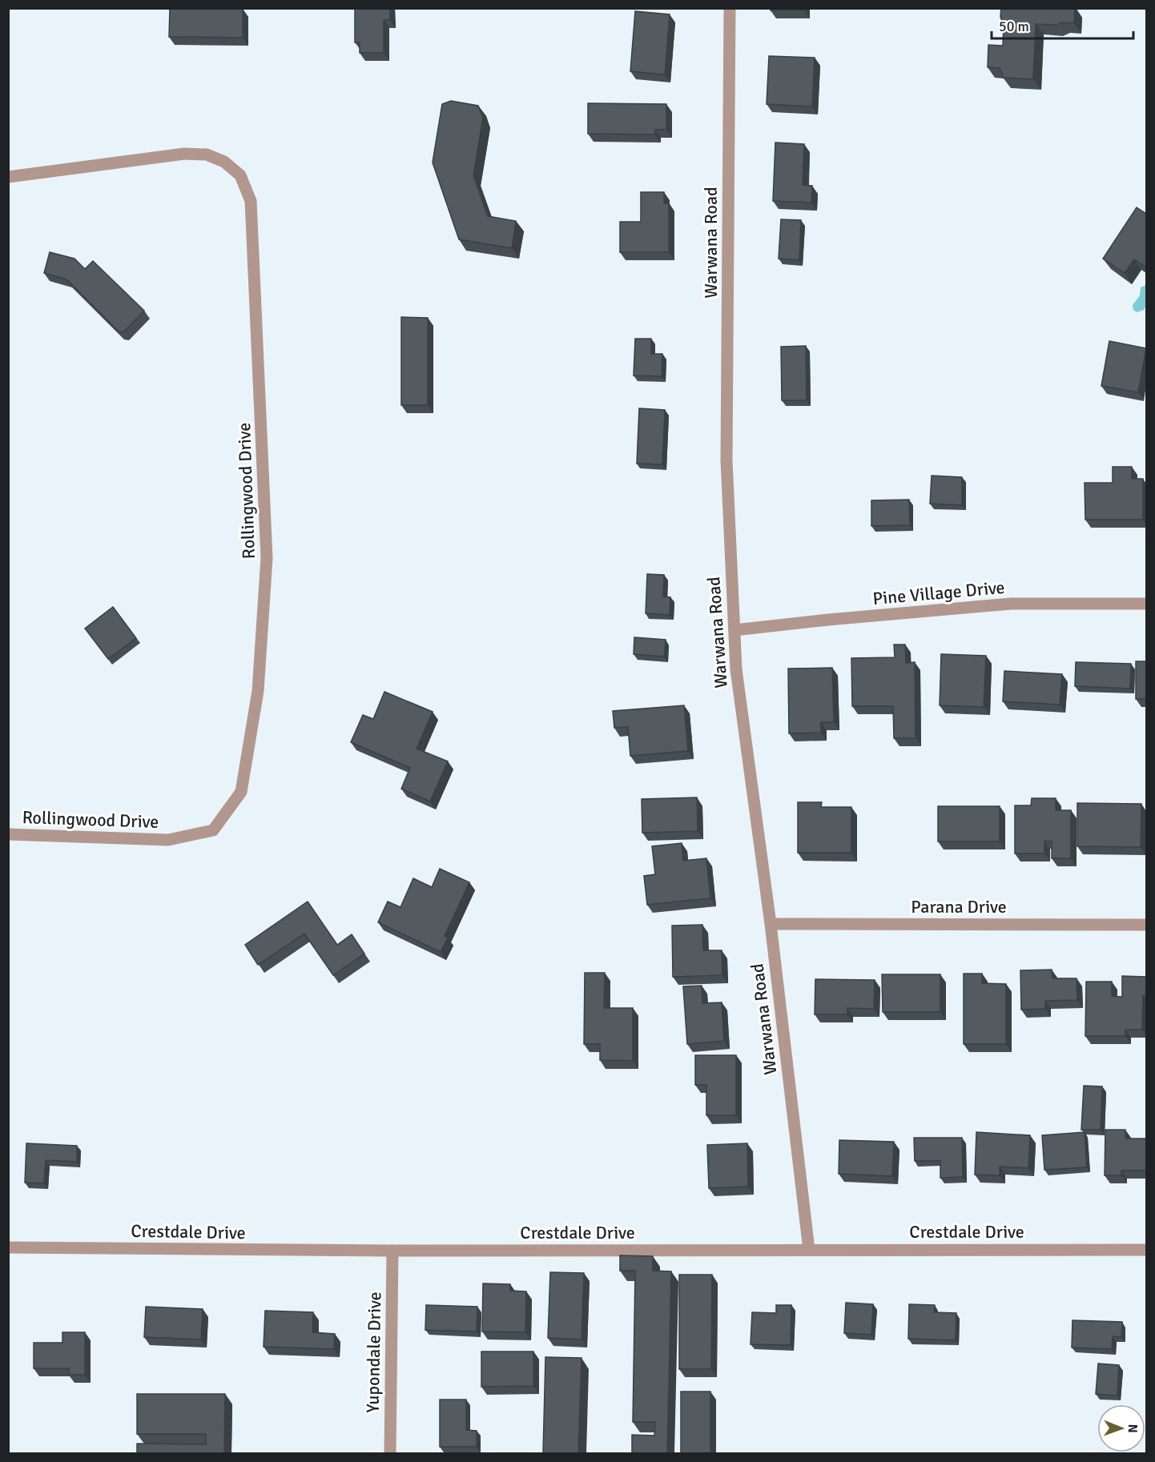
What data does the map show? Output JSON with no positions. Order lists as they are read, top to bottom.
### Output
{
  "streets": {
    "street": [
      "Warwana Road",
      "Rollingwood Drive",
      "Pine Village Drive",
      "Parana Drive",
      "Crestdale Drive",
      "Yupondale Drive"
    ]
  },
  "crossings": [
    ["Warwana Road", "Pine Village Drive"],
    ["Warwana Road", "Parana Drive"],
    ["Warwana Road", "Crestdale Drive"],
    ["Crestdale Drive", "Yupondale Drive"]
  ],
  "scale_bar": "50 m",
  "north": "right"
}
